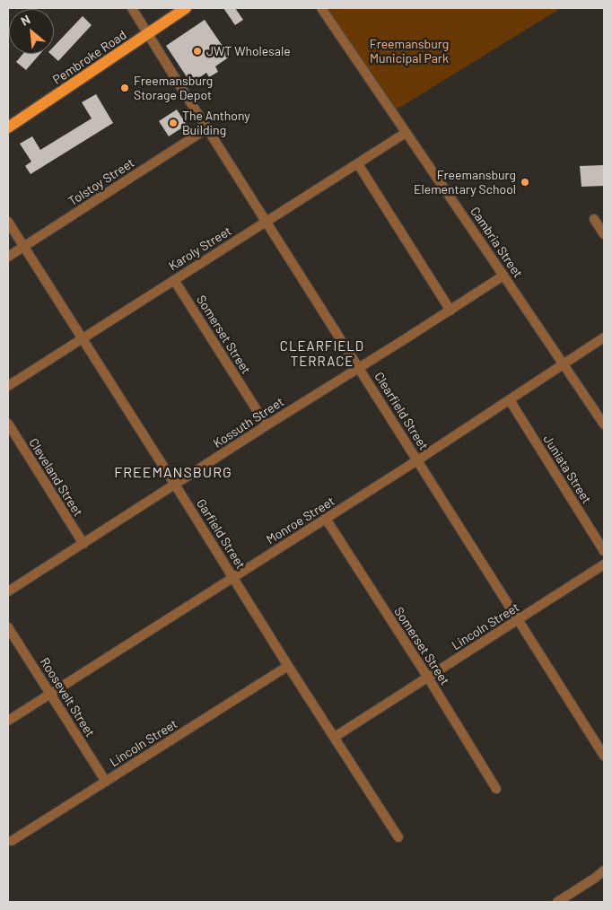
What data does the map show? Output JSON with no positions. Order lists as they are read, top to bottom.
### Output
{
  "streets": {
    "main road": ["Pembroke Road"],
    "street": [
      "Tolstoy Street",
      "Cambria Street",
      "Karoly Street",
      "Somerset Street",
      "Clearfield Street",
      "Kossuth Street",
      "Juniata Street",
      "Cleveland Street",
      "Monroe Street",
      "Garfield Street",
      "Lincoln Street",
      "Roosevelt Street"
    ]
  },
  "crossings": [
    ["Pembroke Road", "Clearfield Street"],
    ["Tolstoy Street", "Clearfield Street"],
    ["Tolstoy Street", "Garfield Street"],
    ["Cambria Street", "Karoly Street"],
    ["Cambria Street", "Kossuth Street"],
    ["Cambria Street", "Monroe Street"],
    ["Karoly Street", "Somerset Street"],
    ["Karoly Street", "Clearfield Street"],
    ["Karoly Street", "Garfield Street"],
    ["Somerset Street", "Kossuth Street"],
    ["Somerset Street", "Monroe Street"],
    ["Somerset Street", "Lincoln Street"],
    ["Clearfield Street", "Kossuth Street"],
    ["Clearfield Street", "Monroe Street"],
    ["Clearfield Street", "Lincoln Street"],
    ["Kossuth Street", "Cleveland Street"],
    ["Kossuth Street", "Garfield Street"],
    ["Juniata Street", "Monroe Street"],
    ["Monroe Street", "Garfield Street"],
    ["Monroe Street", "Roosevelt Street"],
    ["Garfield Street", "Lincoln Street"],
    ["Lincoln Street", "Roosevelt Street"]
  ],
  "districts": ["CLEARFIELD TERRACE", "FREEMANSBURG"],
  "parks": ["Freemansburg Municipal Park"],
  "places": [
    "JWT Wholesale",
    "Freemansburg Storage Depot",
    "The Anthony Building",
    "Freemansburg Elementary School"
  ],
  "north": "top left"
}
